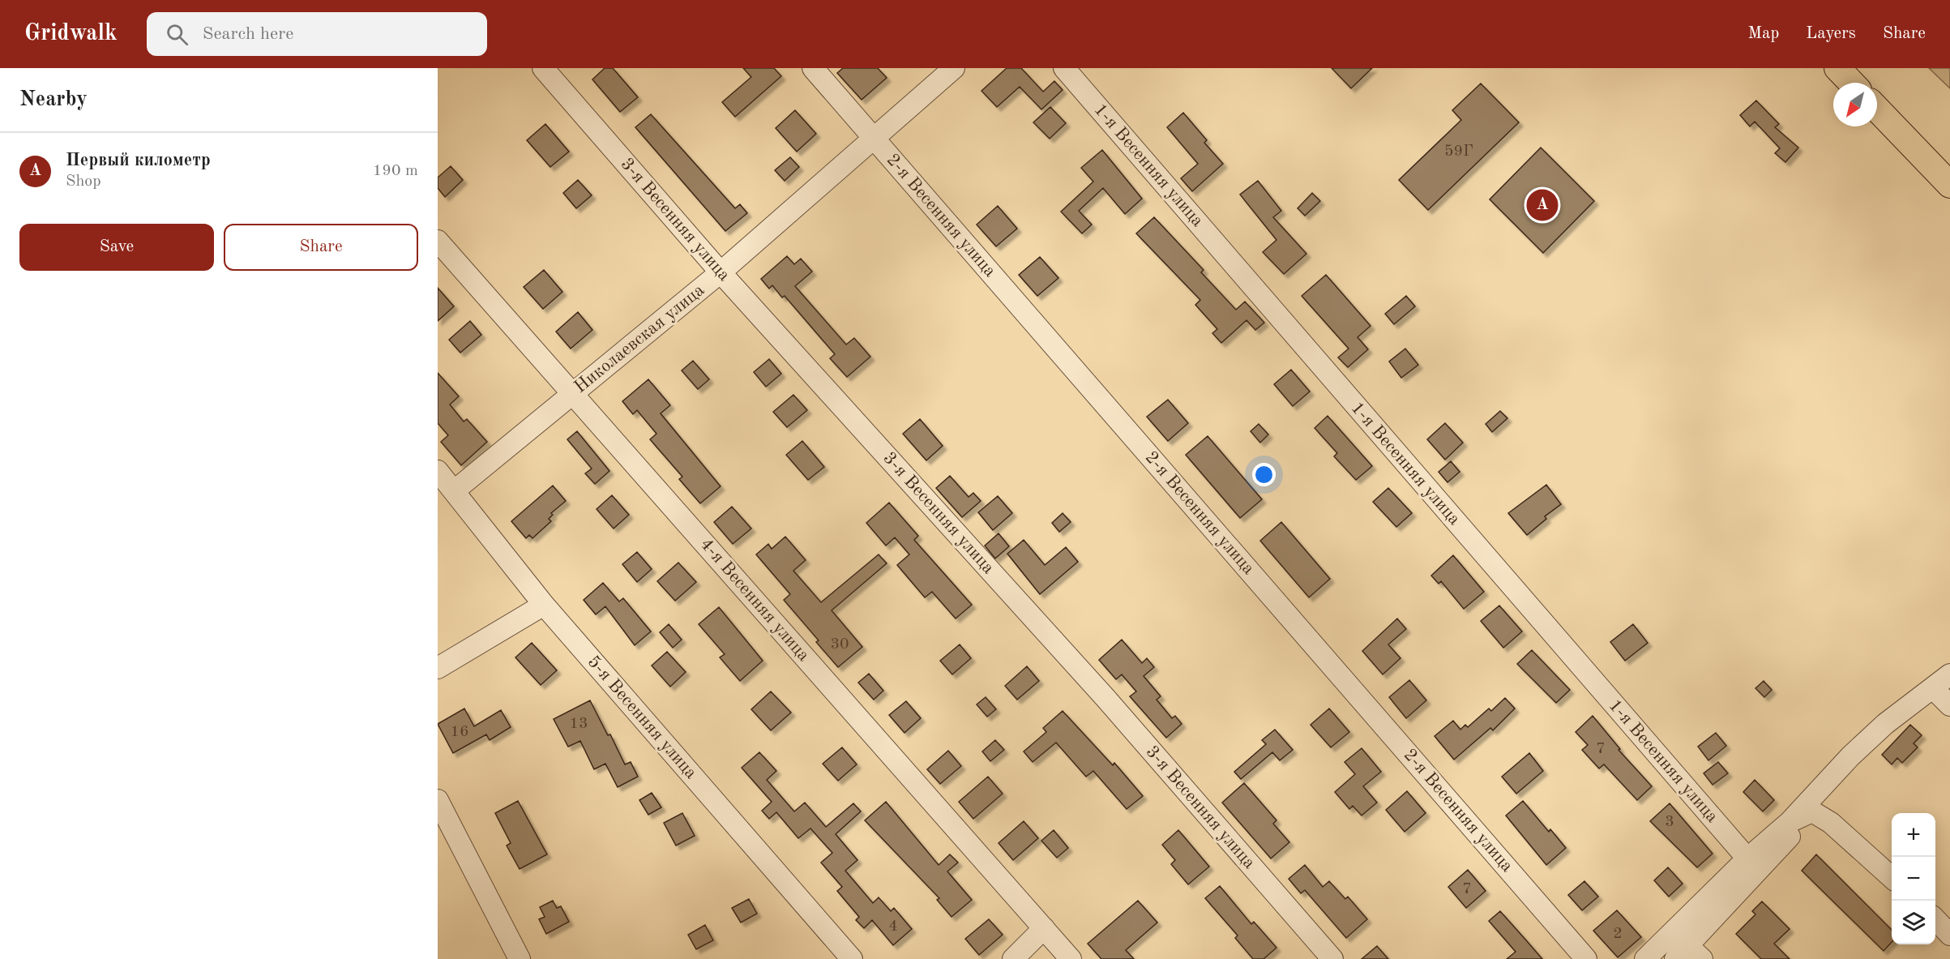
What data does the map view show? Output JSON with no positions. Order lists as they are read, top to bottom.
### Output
{
  "streets": {
    "street": [
      "1-я Весенняя улица",
      "2-я Весенняя улица",
      "3-я Весенняя улица",
      "Николаевская улица",
      "4-я Весенняя улица",
      "5-я Весенняя улица"
    ]
  },
  "crossings": [
    ["2-я Весенняя улица", "Николаевская улица"],
    ["3-я Весенняя улица", "Николаевская улица"],
    ["Николаевская улица", "4-я Весенняя улица"],
    ["Николаевская улица", "5-я Весенняя улица"]
  ],
  "house_numbers": [
    "59Г",
    "30",
    "13",
    "16",
    "7",
    "3",
    "7",
    "4",
    "2"
  ],
  "north": "bottom left",
  "page": {
    "header": "Gridwalk",
    "search": "Search here",
    "nav": ["Map", "Layers", "Share"],
    "heading": "Nearby",
    "list": [
      {
        "mark": "A",
        "name": "Первый километр",
        "note": "Shop",
        "value": "190 m"
      }
    ],
    "pins": "A",
    "buttons": ["Save", "Share"],
    "map_buttons": ["+", "−"]
  }
}
